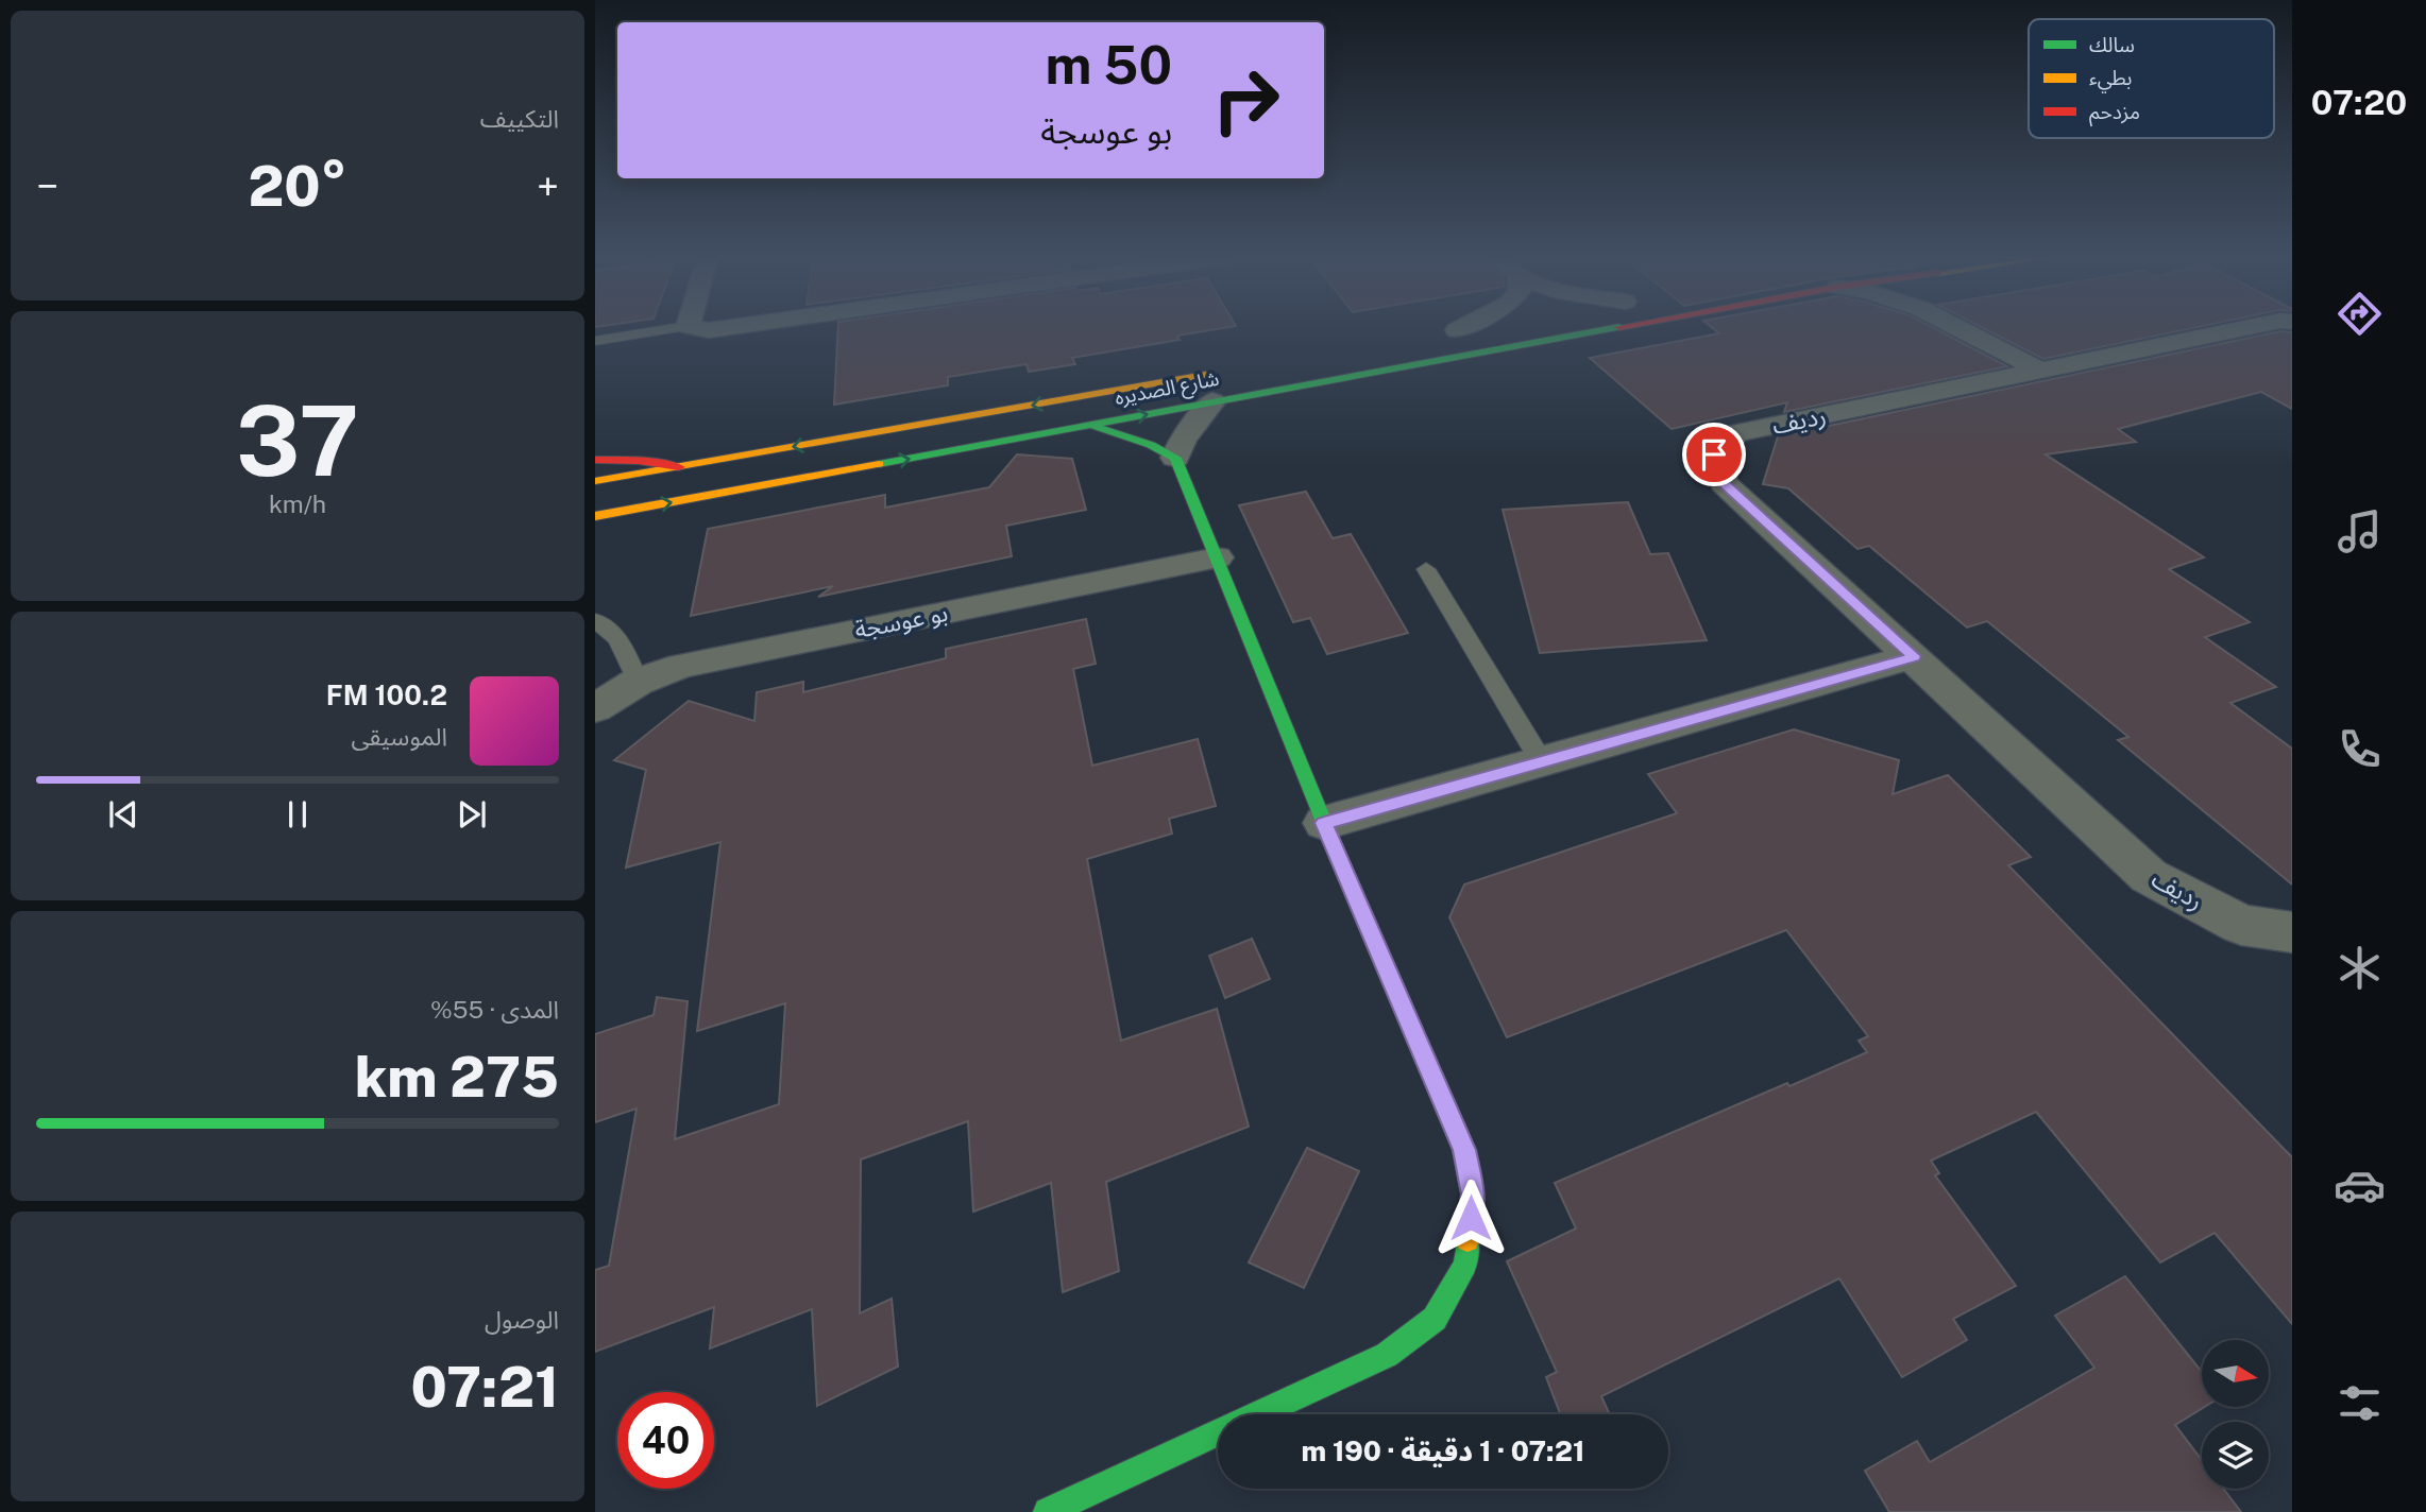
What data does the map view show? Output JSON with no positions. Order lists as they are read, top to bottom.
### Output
{
  "streets": {
    "main road": ["شارع الصديره"],
    "street": ["رديف", "بو عوسجة"]
  },
  "legend": ["سالك", "بطيء", "مزدحم"],
  "north": "right",
  "page": {
    "tabs": "07:20",
    "tile": [
      "التكييف",
      ["37", "km/h"],
      ["المدى · 55%", "275 km"],
      ["الوصول", "07:21"]
    ],
    "turn": ["50 m", "بو عوسجة"],
    "heat": ["−", "20°", "+"],
    "song": ["100.2 FM", "الموسيقى"],
    "limit": "40",
    "trip": "07:21 · 1 دقيقة · 190 m"
  }
}
